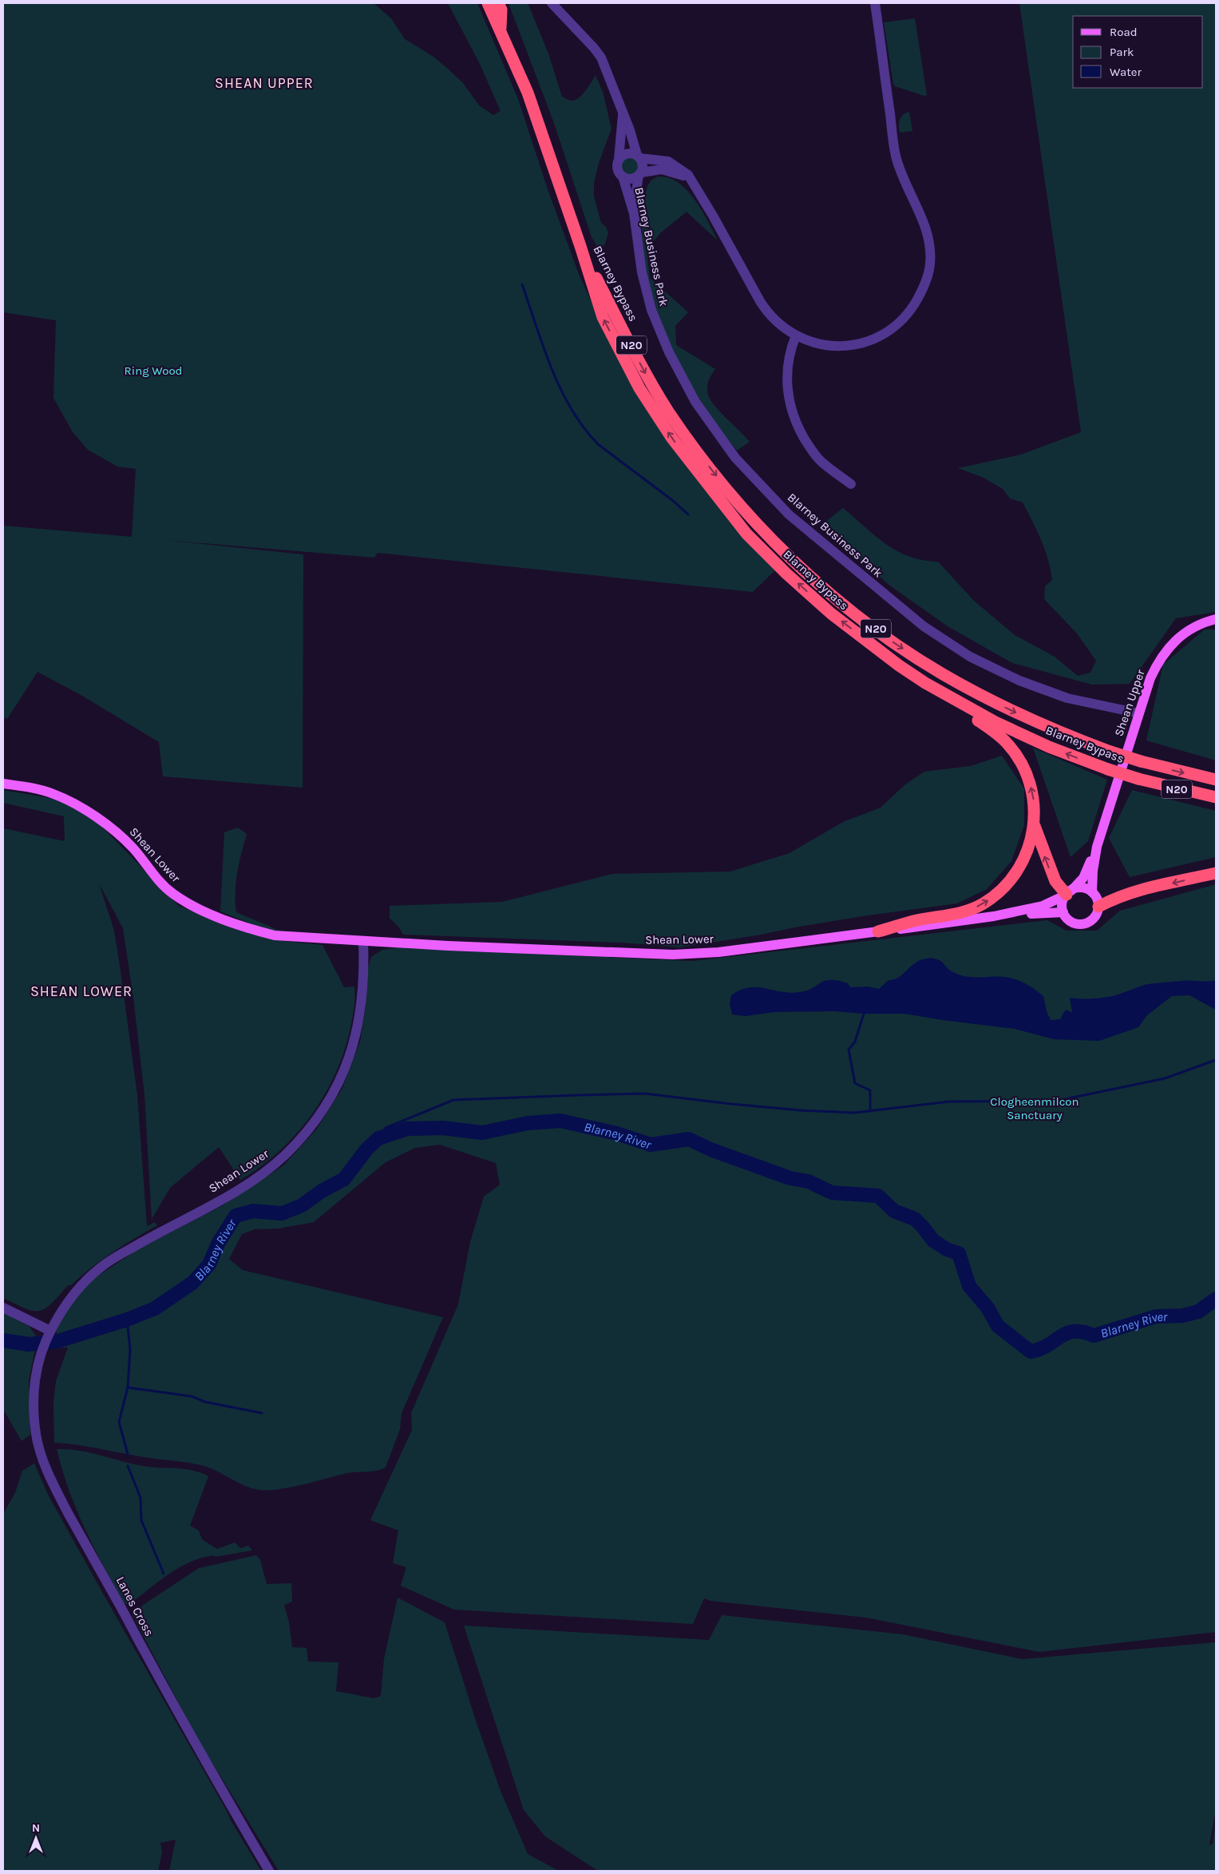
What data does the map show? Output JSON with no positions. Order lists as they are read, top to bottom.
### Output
{
  "streets": {
    "highway": ["Blarney Bypass", "N20"],
    "main road": ["Shean Upper", "Shean Lower"],
    "street": ["Blarney Business Park", "Lanes Cross"]
  },
  "crossings": [
    ["Blarney Business Park", "Shean Upper"],
    ["Shean Upper", "Shean Lower"],
    ["Shean Lower", "Lanes Cross"]
  ],
  "districts": ["SHEAN UPPER", "SHEAN LOWER"],
  "water": ["Blarney River"],
  "parks": ["Ring Wood", "Clogheenmilcon Sanctuary"],
  "legend": ["Road", "Park", "Water"],
  "north": "top"
}
